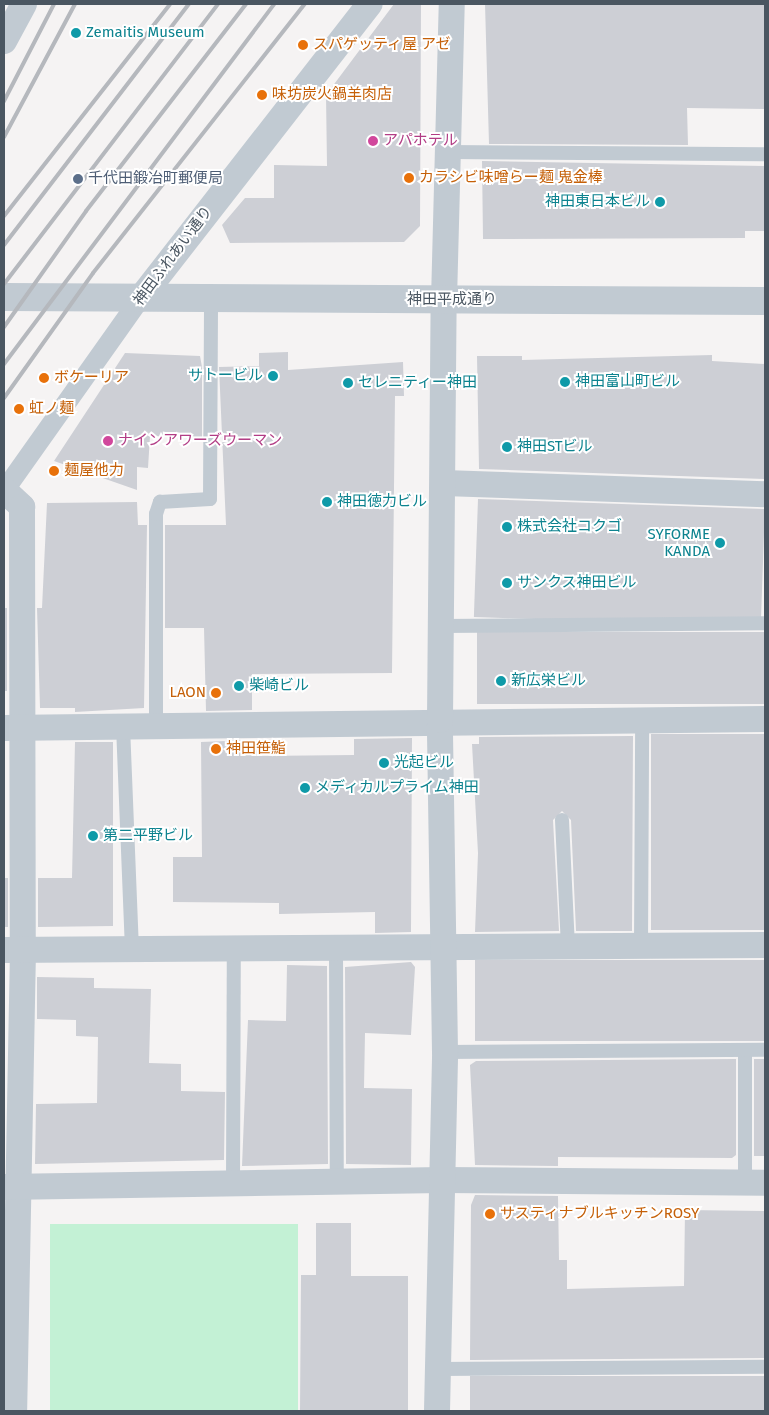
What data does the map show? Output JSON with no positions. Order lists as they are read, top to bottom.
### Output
{
  "streets": {
    "street": ["神田ふれあい通り", "神田平成通り"]
  },
  "crossings": [
    ["神田ふれあい通り", "神田平成通り"]
  ],
  "places": [
    "Zemaitis Museum",
    "スパゲッティ屋 アゼ",
    "味坊炭火鍋羊肉店",
    "アパホテル",
    "カラシビ味噌らー麺 鬼金棒",
    "千代田鍛冶町郵便局",
    "神田東日本ビル",
    "サトービル",
    "ボケーリア",
    "神田富山町ビル",
    "セレニティー神田",
    "虹ノ麺",
    "ナインアワーズウーマン",
    "神田STビル",
    "麺屋他力",
    "神田徳力ビル",
    "株式会社コクゴ",
    "SYFORME KANDA",
    "サンクス神田ビル",
    "新広栄ビル",
    "柴崎ビル",
    "LAON",
    "神田笹鮨",
    "光起ビル",
    "メディカルプライム神田",
    "第二平野ビル",
    "サスティナブルキッチンROSY"
  ]
}
